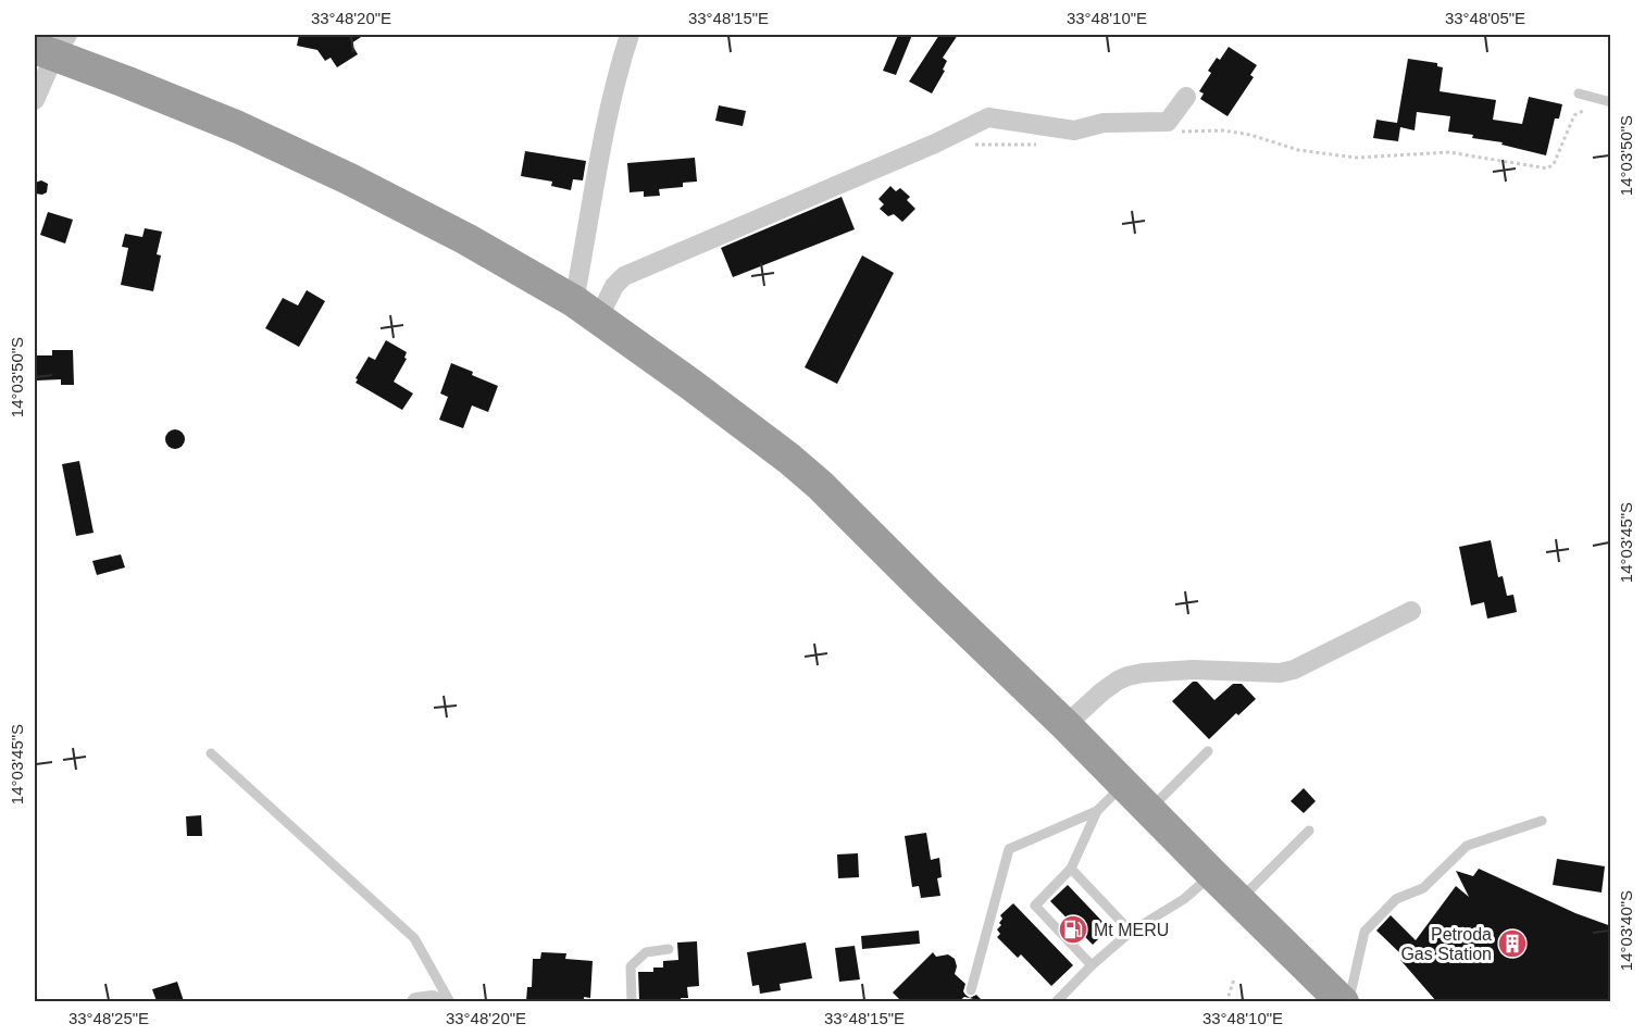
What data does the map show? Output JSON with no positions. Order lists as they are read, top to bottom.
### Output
{
  "places": {
    "fuel station": ["Mt MERU"],
    "building": ["Petroda Gas Station"]
  },
  "coordinates": [
    "33°48'20\"E",
    "33°48'15\"E",
    "33°48'10\"E",
    "33°48'05\"E",
    "14°03'50\"S",
    "14°03'45\"S",
    "14°03'40\"S",
    "33°48'25\"E"
  ]
}
